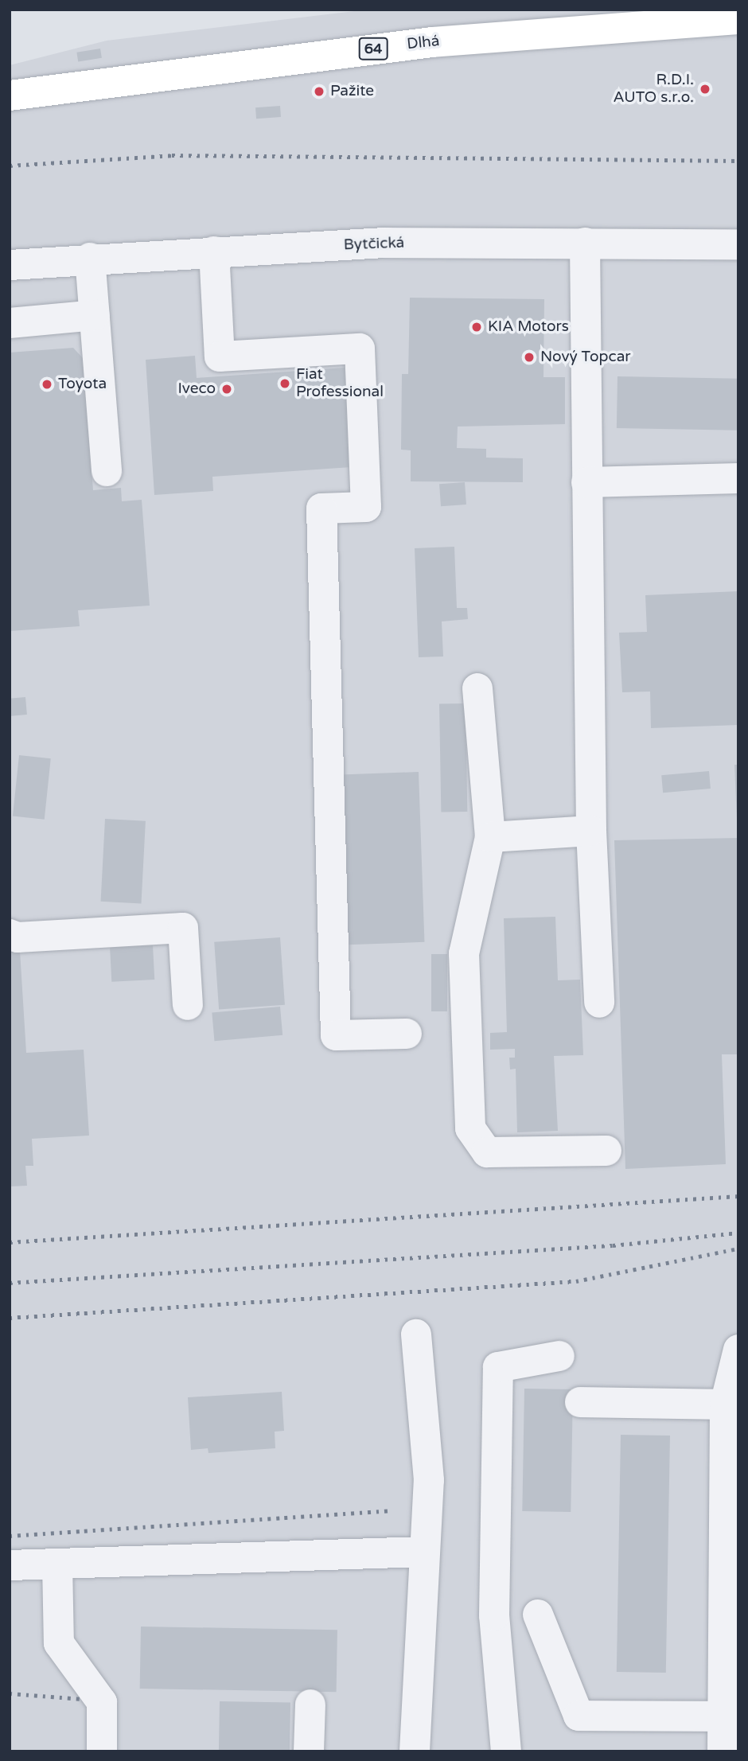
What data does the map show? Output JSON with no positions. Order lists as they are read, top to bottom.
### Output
{
  "streets": {
    "main road": ["Dlhá", "64"],
    "street": ["Bytčická"]
  },
  "places": [
    "R.D.I. AUTO s.r.o.",
    "Pažite",
    "KIA Motors",
    "Nový Topcar",
    "Fiat Professional",
    "Toyota",
    "Iveco"
  ]
}
